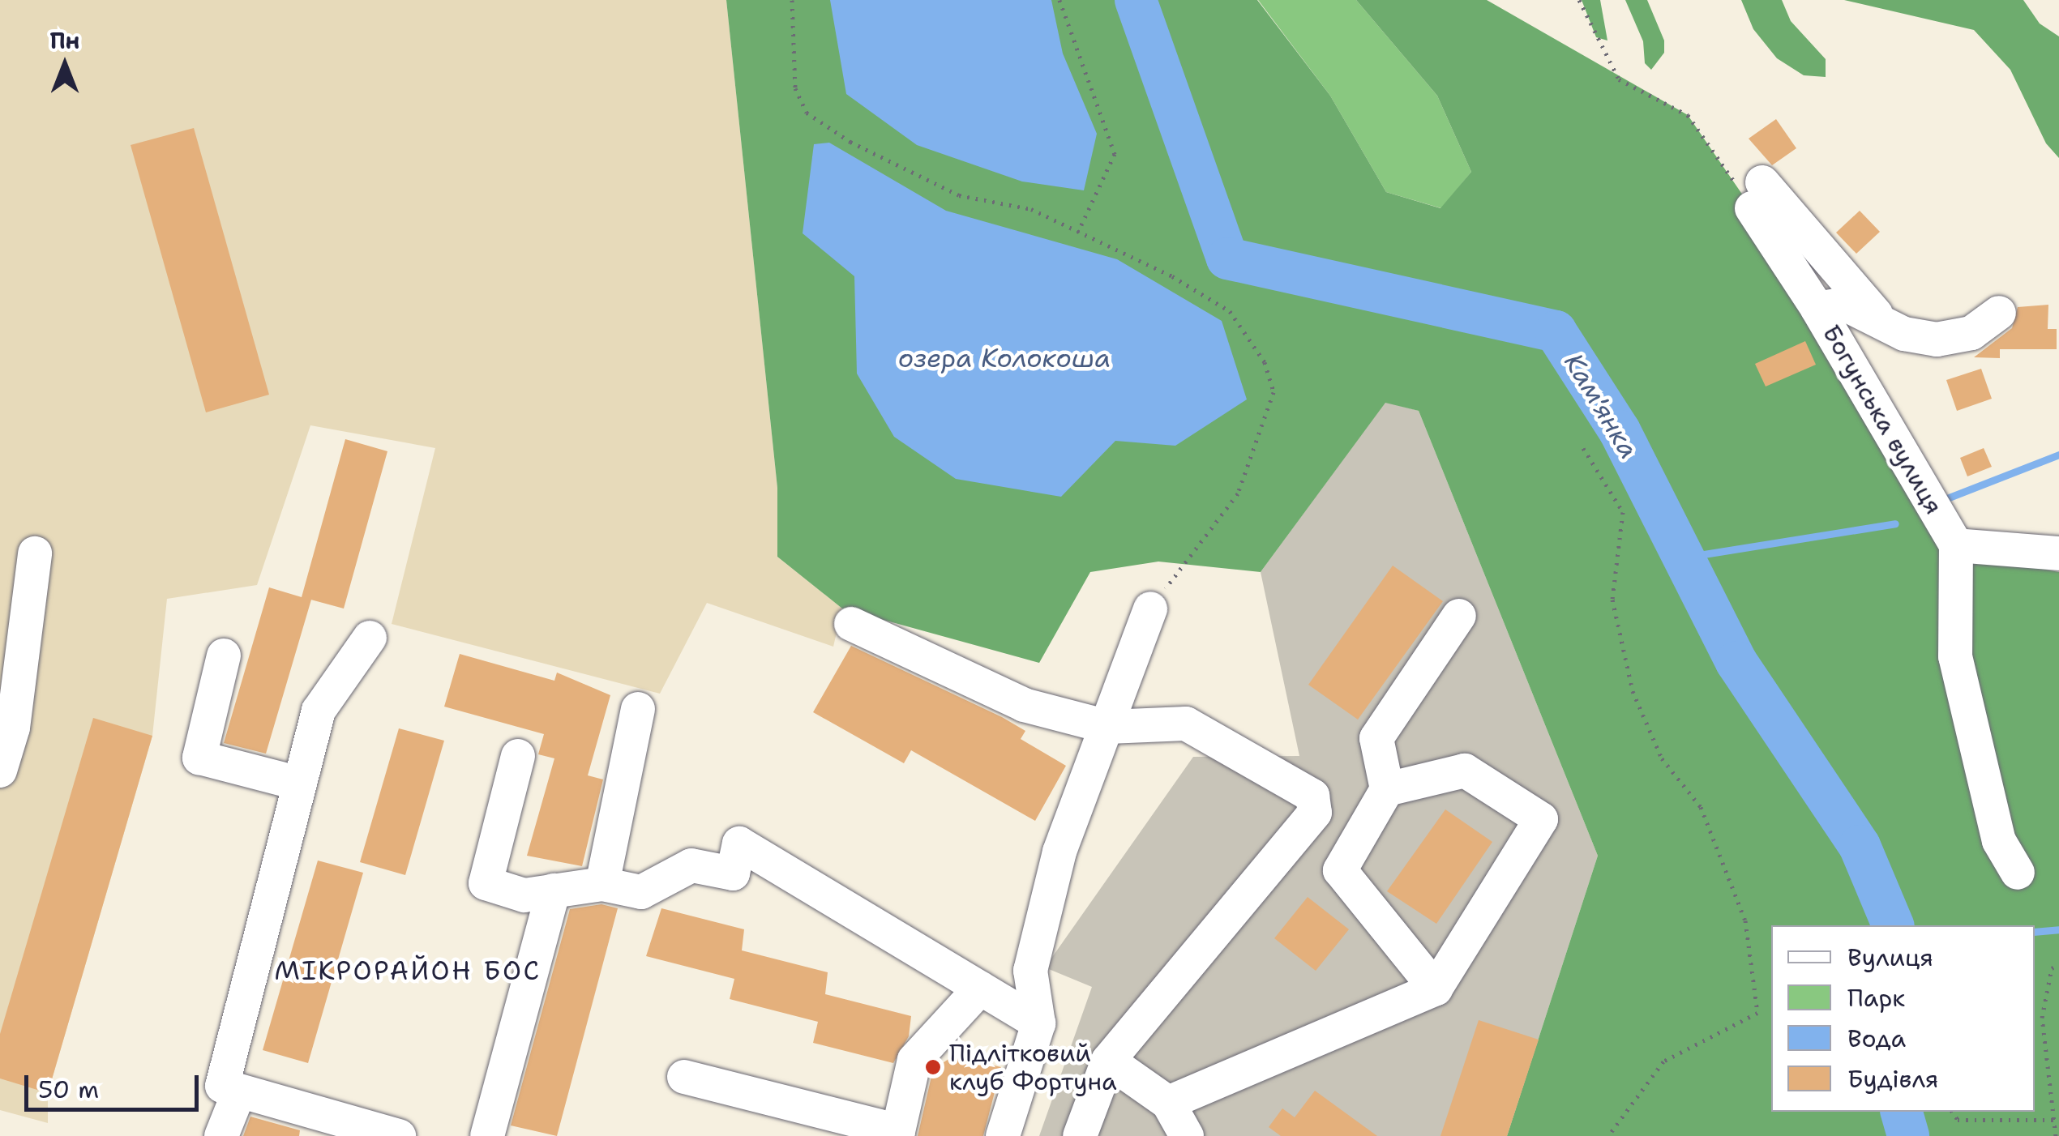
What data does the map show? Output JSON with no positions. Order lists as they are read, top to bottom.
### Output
{
  "streets": {
    "street": ["Богунська вулиця"]
  },
  "districts": ["МІКРОРАЙОН БОС"],
  "water": ["озера Колокоша", "Кам'янка"],
  "places": ["Підлітковий клуб Фортуна"],
  "legend": [
    "Вулиця",
    "Парк",
    "Вода",
    "Будівля"
  ],
  "scale_bar": "50 m",
  "north": "top"
}
